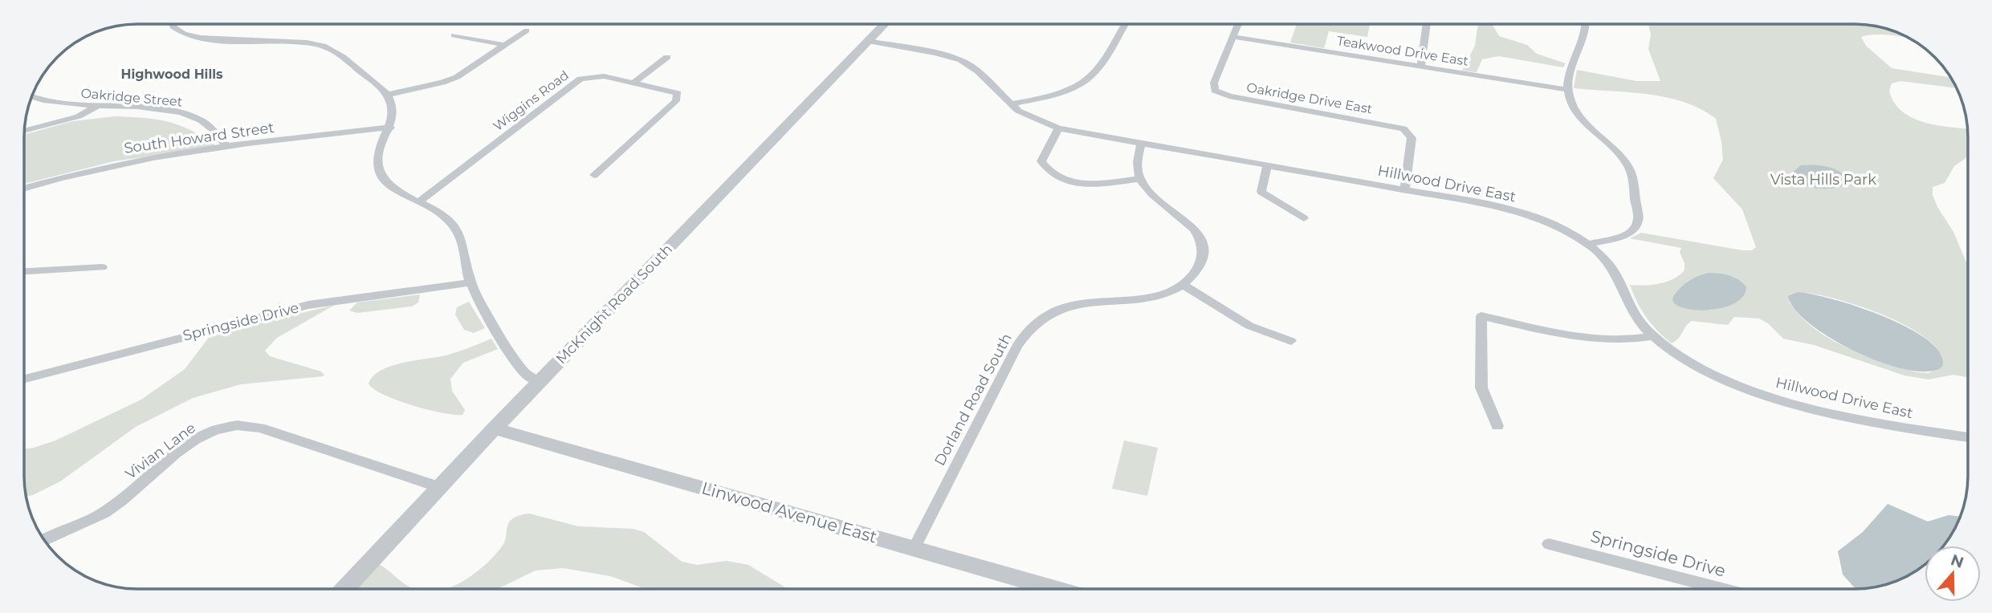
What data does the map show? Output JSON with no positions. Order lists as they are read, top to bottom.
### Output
{
  "streets": {
    "street": [
      "Teakwood Drive East",
      "Oakridge Street",
      "Oakridge Drive East",
      "Wiggins Road",
      "South Howard Street",
      "Hillwood Drive East",
      "McKnight Road South",
      "Springside Drive",
      "Dorland Road South",
      "Vivian Lane",
      "Linwood Avenue East"
    ]
  },
  "crossings": [
    ["Teakwood Drive East", "Oakridge Drive East"],
    ["Oakridge Street", "South Howard Street"],
    ["Oakridge Drive East", "Hillwood Drive East"],
    ["Hillwood Drive East", "McKnight Road South"],
    ["McKnight Road South", "Vivian Lane"],
    ["McKnight Road South", "Linwood Avenue East"],
    ["Dorland Road South", "Linwood Avenue East"]
  ],
  "districts": ["Highwood Hills"],
  "parks": ["Vista Hills Park"],
  "north": "top"
}
